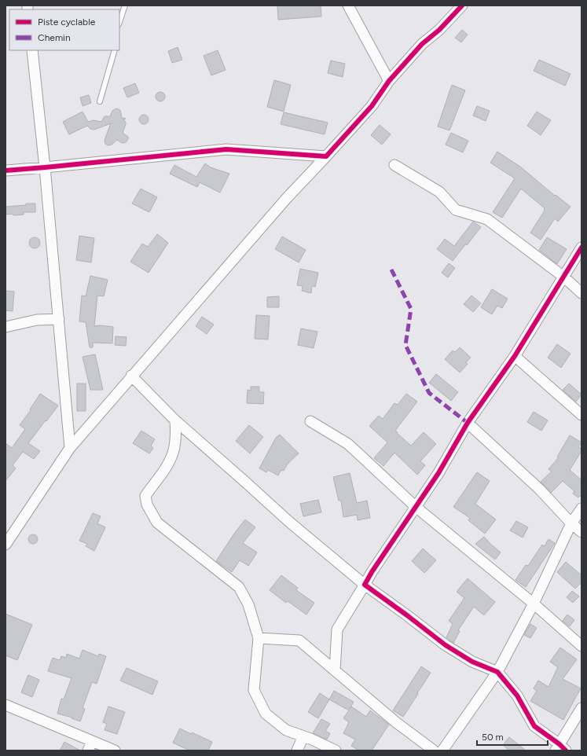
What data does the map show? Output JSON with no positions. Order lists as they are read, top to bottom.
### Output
{
  "legend": ["Piste cyclable", "Chemin"],
  "scale_bar": "50 m"
}
